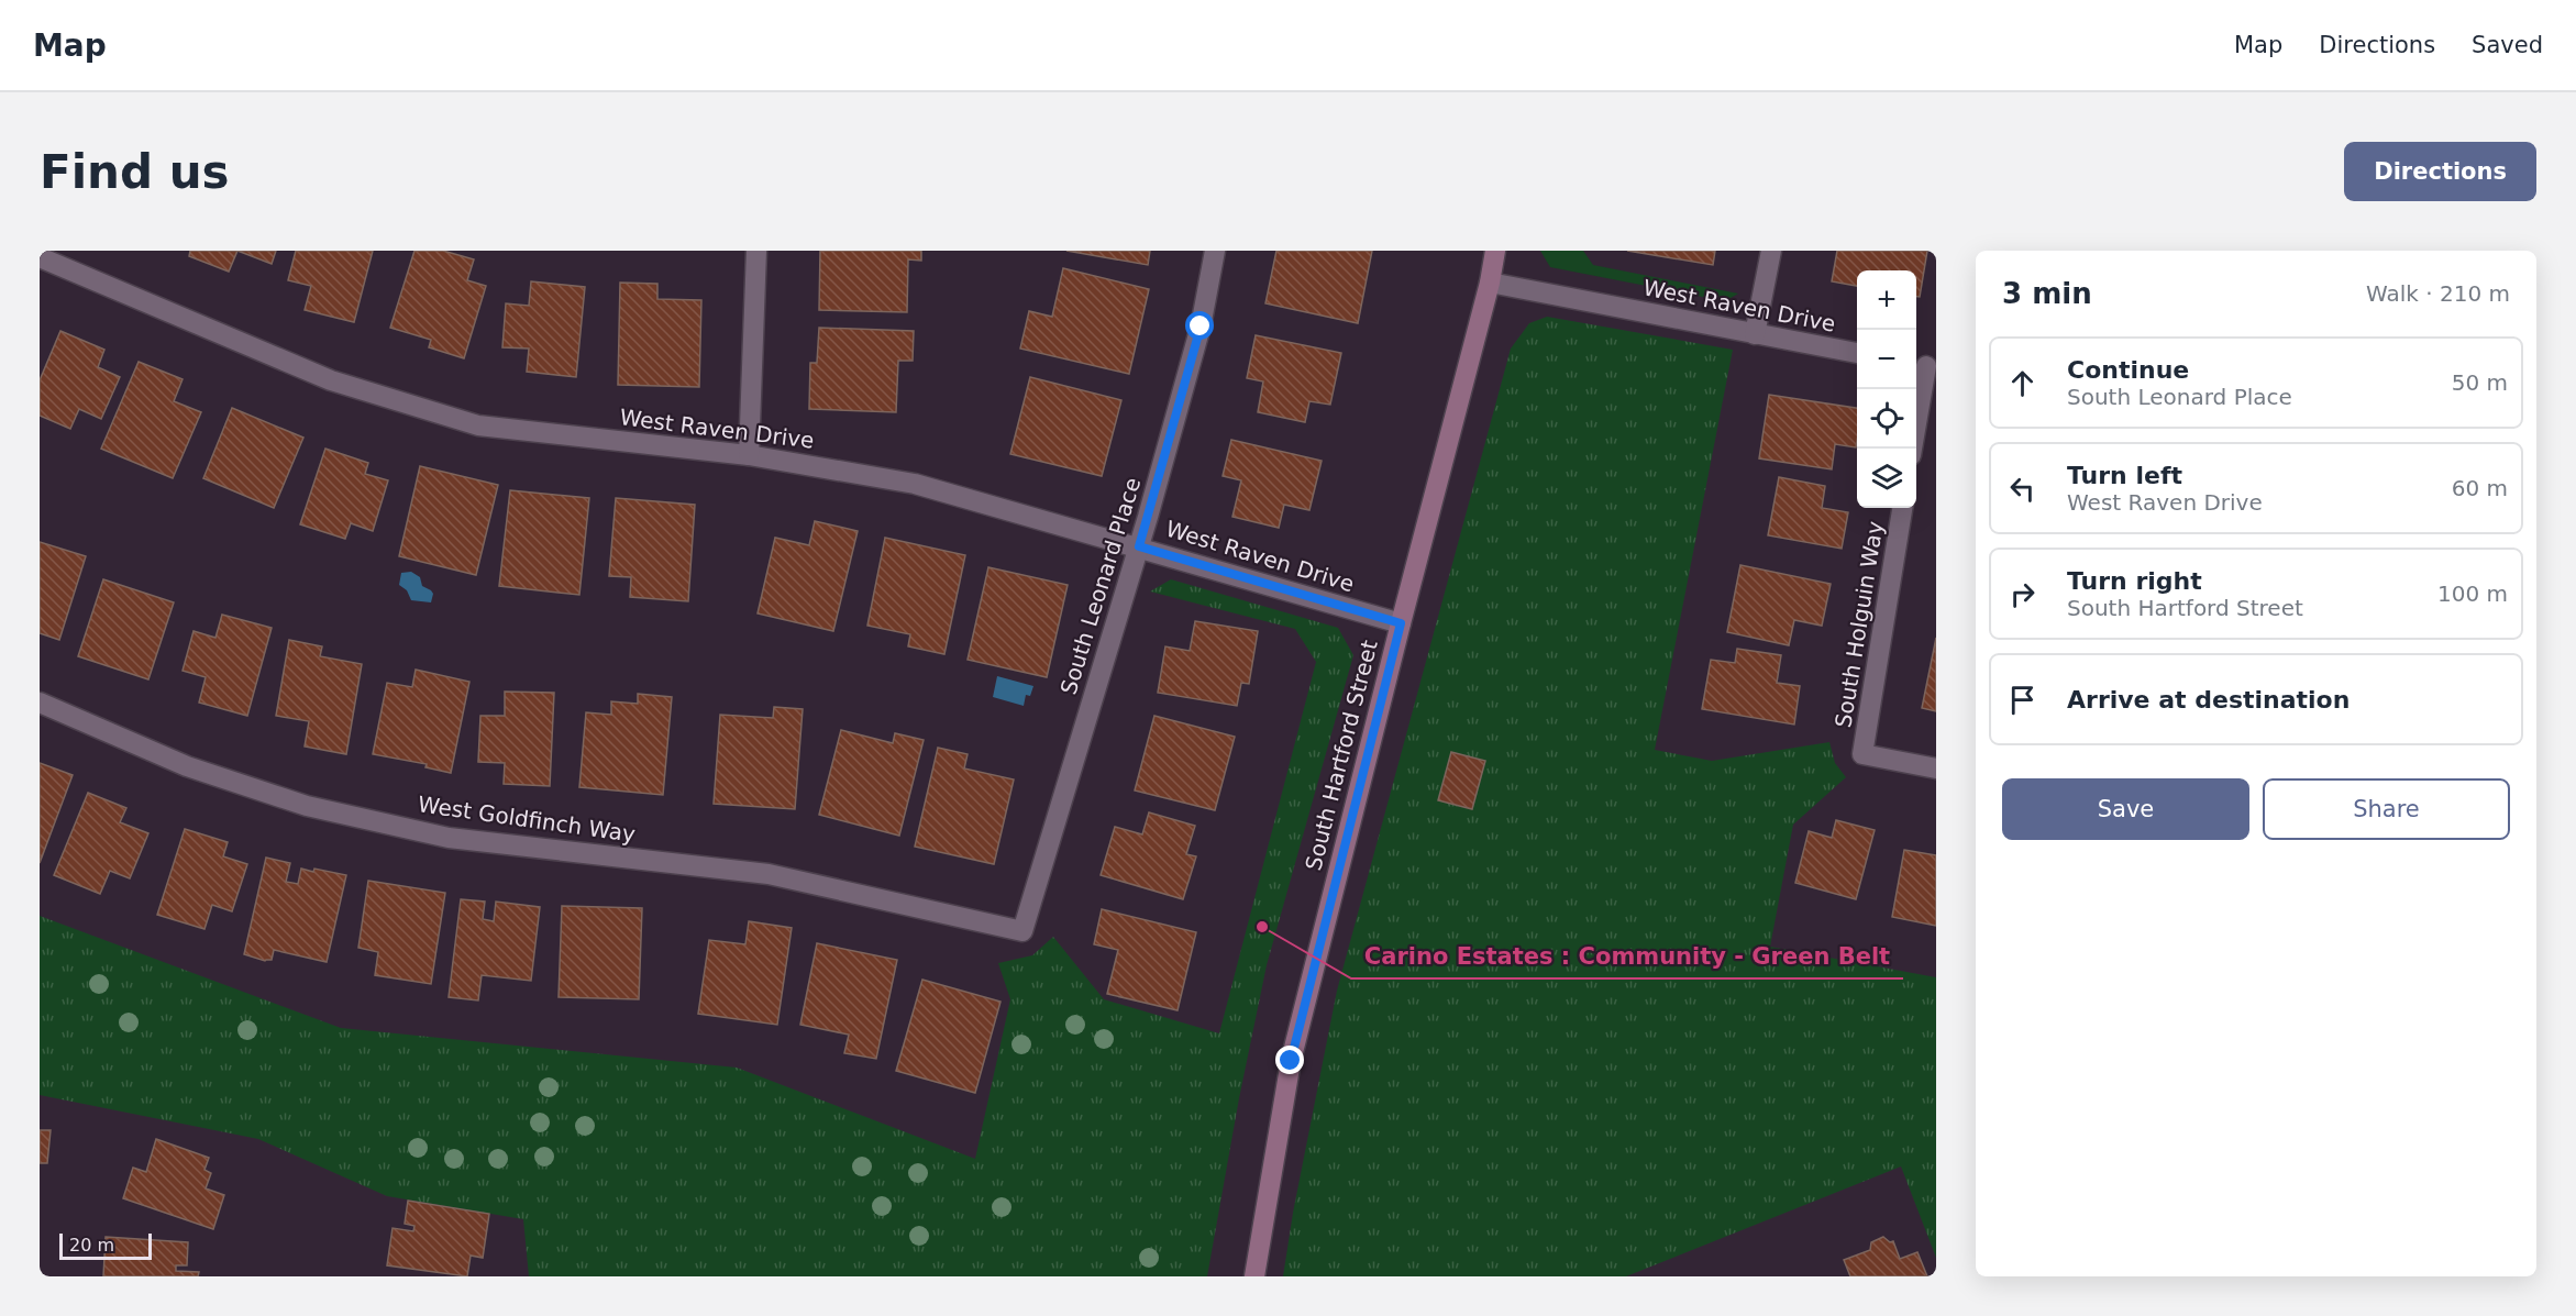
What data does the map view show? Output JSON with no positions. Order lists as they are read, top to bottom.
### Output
{
  "streets": {
    "street": [
      "West Raven Drive",
      "South Leonard Place",
      "South Holguin Way",
      "South Hartford Street",
      "West Goldfinch Way"
    ]
  },
  "crossings": [
    ["West Raven Drive", "South Leonard Place"],
    ["West Raven Drive", "South Hartford Street"],
    ["South Leonard Place", "West Goldfinch Way"]
  ],
  "places": ["Carino Estates : Community - Green Belt"],
  "scale_bar": "20 m",
  "page": {
    "header": "Map",
    "nav": ["Map", "Directions", "Saved"],
    "buttons": [
      "Directions",
      ["Save", "Share"]
    ],
    "title": "Find us",
    "heading": ["3 min", "Walk · 210 m"],
    "map_buttons": ["+", "−"],
    "list": [
      ["Continue", "South Leonard Place", "50 m"],
      ["Turn left", "West Raven Drive", "60 m"],
      ["Turn right", "South Hartford Street", "100 m"],
      "Arrive at destination"
    ],
    "scale": "20 m"
  }
}
